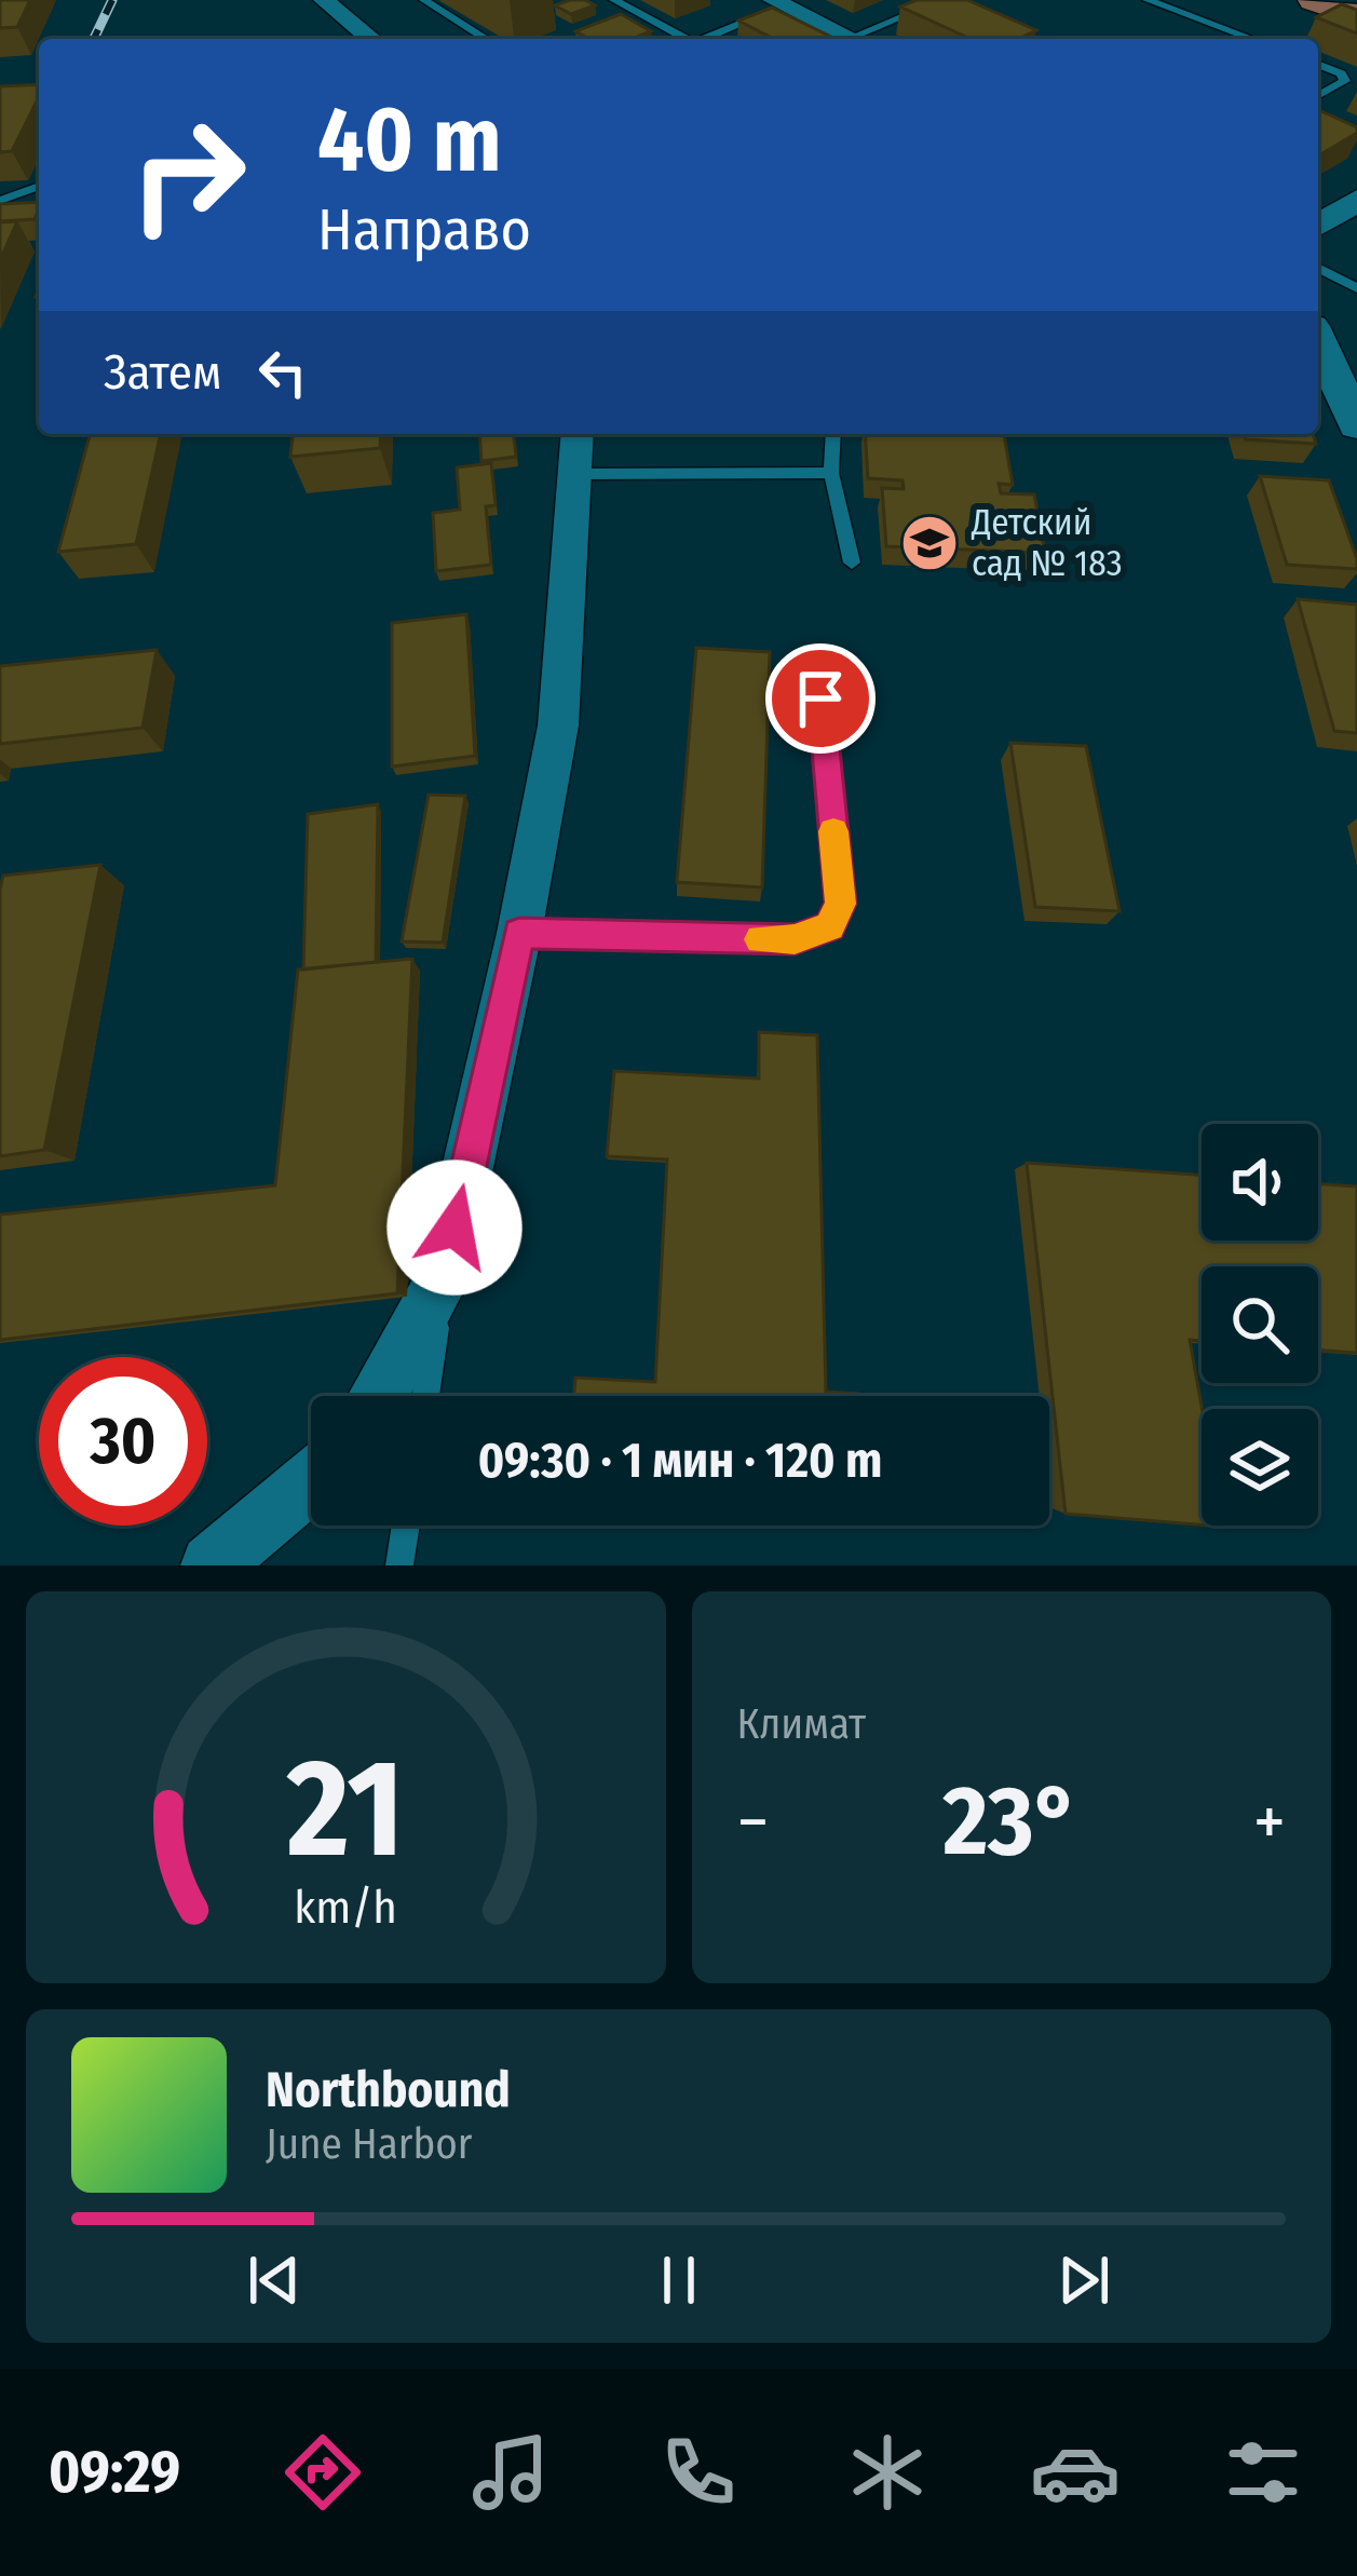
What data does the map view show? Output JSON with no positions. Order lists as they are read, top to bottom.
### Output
{
  "places": {
    "school or university": ["Детский сад № 183"]
  },
  "page": {
    "turn": ["40 m", "Направо"],
    "then": "Затем",
    "limit": "30",
    "trip": "09:30 · 1 мин · 120 m",
    "tile": "Климат",
    "heat": ["−", "23°", "+"],
    "song": ["Northbound", "June Harbor"],
    "tabs": "09:29",
    "gauge": ["21", "km/h"]
  }
}
